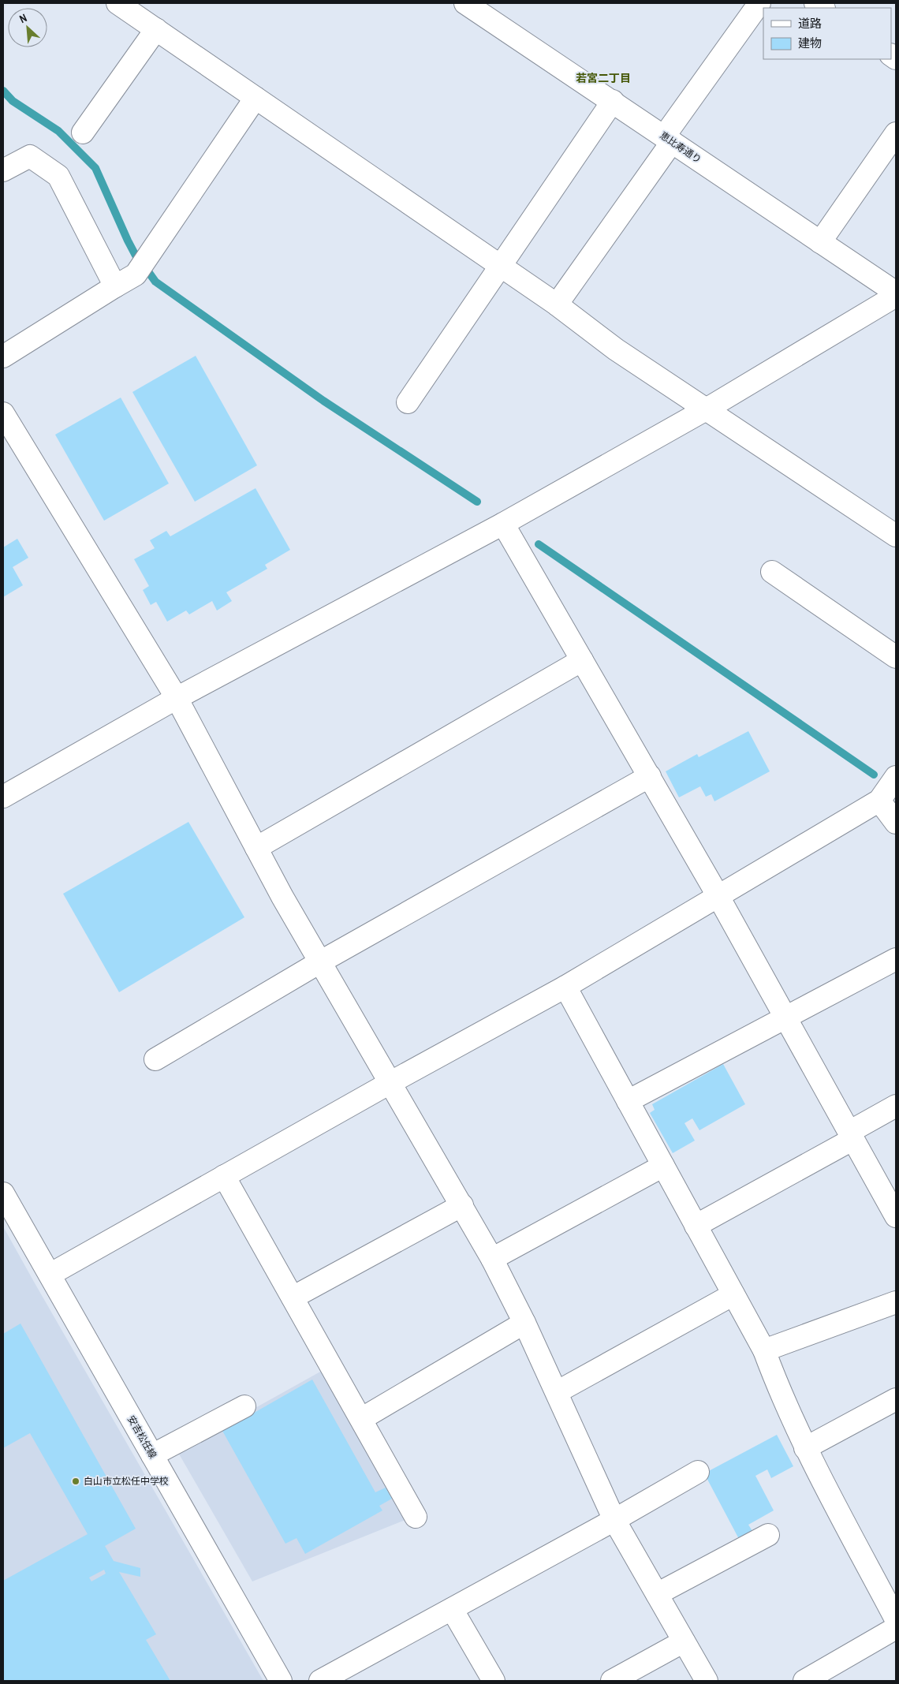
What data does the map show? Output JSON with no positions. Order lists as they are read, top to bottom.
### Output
{
  "streets": {
    "street": ["恵比寿通り", "安吉松任線"]
  },
  "districts": ["若宮二丁目"],
  "places": ["白山市立松任中学校"],
  "legend": ["道路", "建物"],
  "north": "top left"
}
